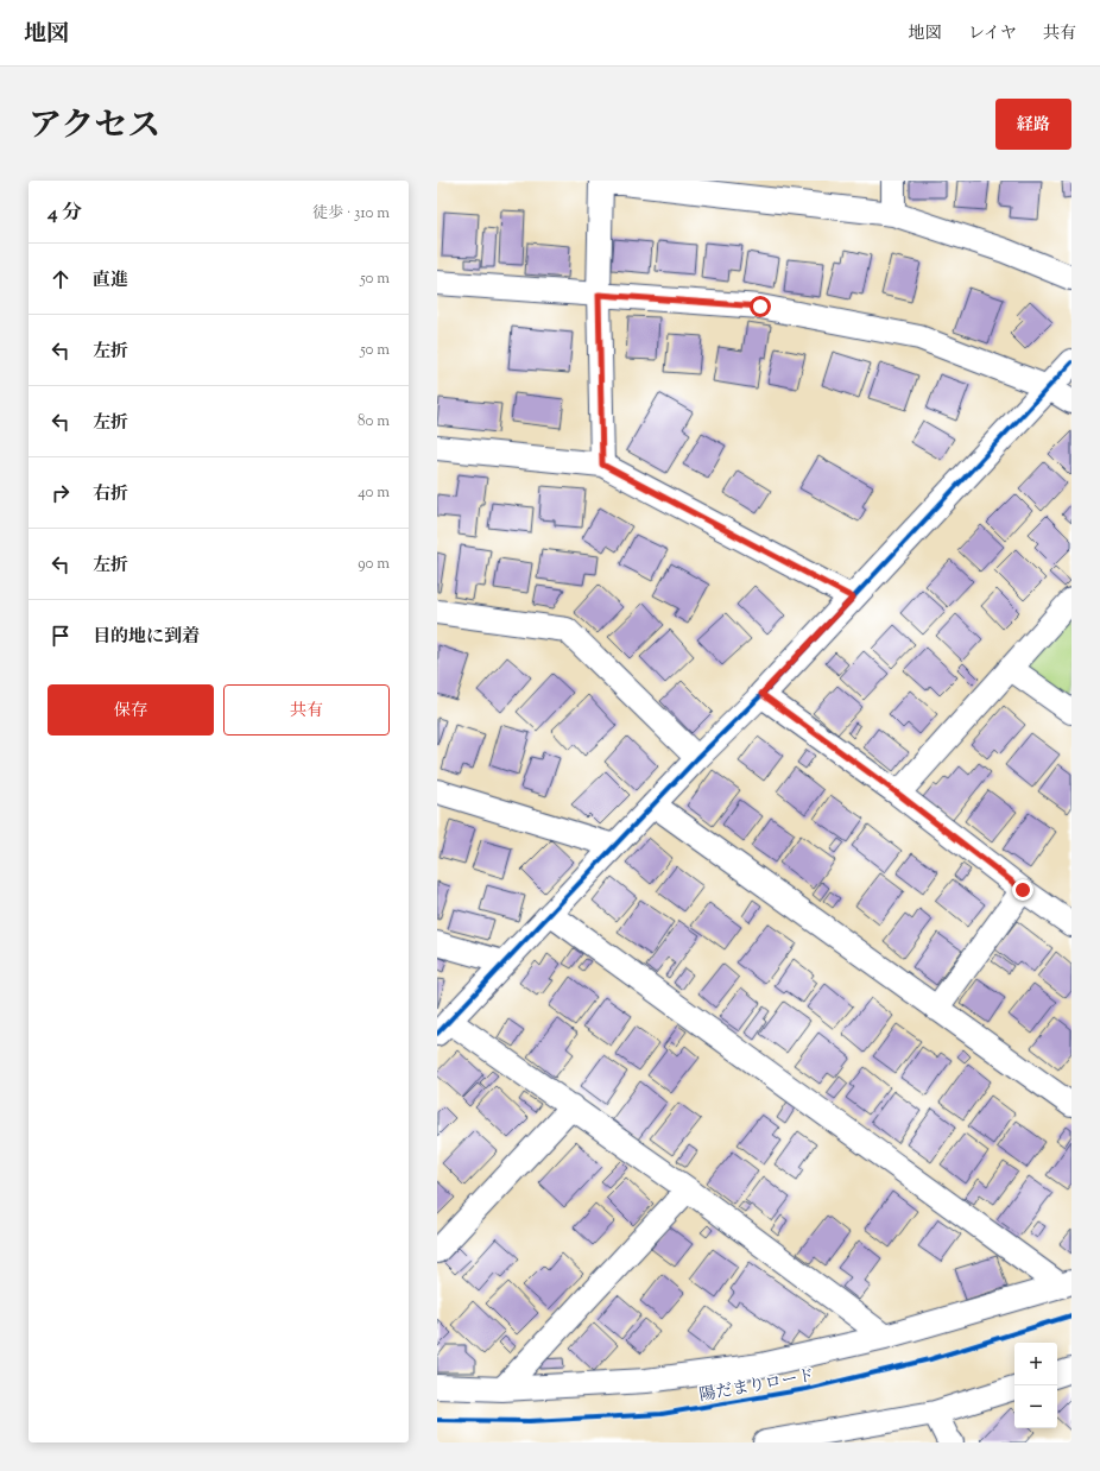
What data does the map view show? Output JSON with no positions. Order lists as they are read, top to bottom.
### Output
{
  "streets": {
    "cycle path": ["陽だまりロード"]
  },
  "page": {
    "header": "地図",
    "nav": ["地図", "レイヤ", "共有"],
    "title": "アクセス",
    "buttons": [
      "経路",
      ["保存", "共有"]
    ],
    "heading": ["4 分", "徒歩 · 310 m"],
    "list": [
      ["直進", "50 m"],
      ["左折", "50 m"],
      ["左折", "80 m"],
      ["右折", "40 m"],
      ["左折", "90 m"],
      "目的地に到着"
    ],
    "map_buttons": ["+", "−"]
  }
}
